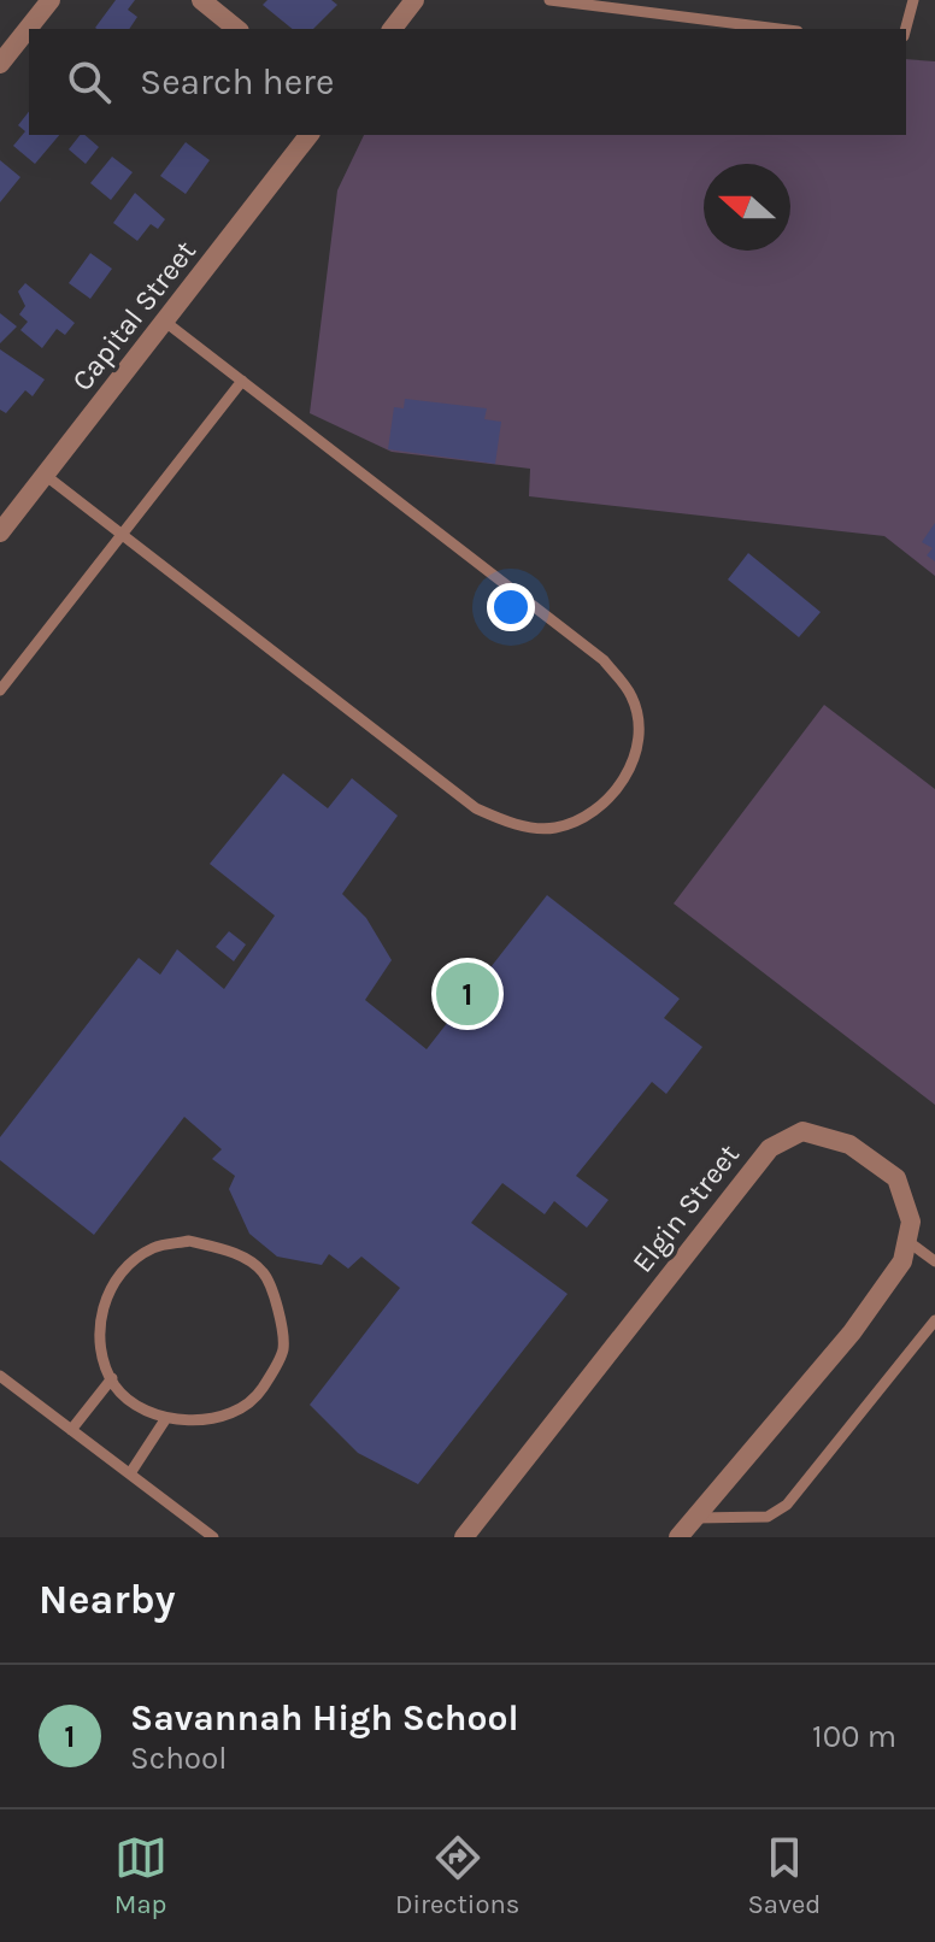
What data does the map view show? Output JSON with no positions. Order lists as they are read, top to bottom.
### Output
{
  "streets": {
    "street": ["Capital Street", "Elgin Street"]
  },
  "north": "left",
  "page": {
    "search": "Search here",
    "pins": "1",
    "heading": "Nearby",
    "list": [
      {
        "mark": "1",
        "name": "Savannah High School",
        "note": "School",
        "value": "100 m"
      }
    ],
    "nav": ["Map", "Directions", "Saved"]
  }
}
